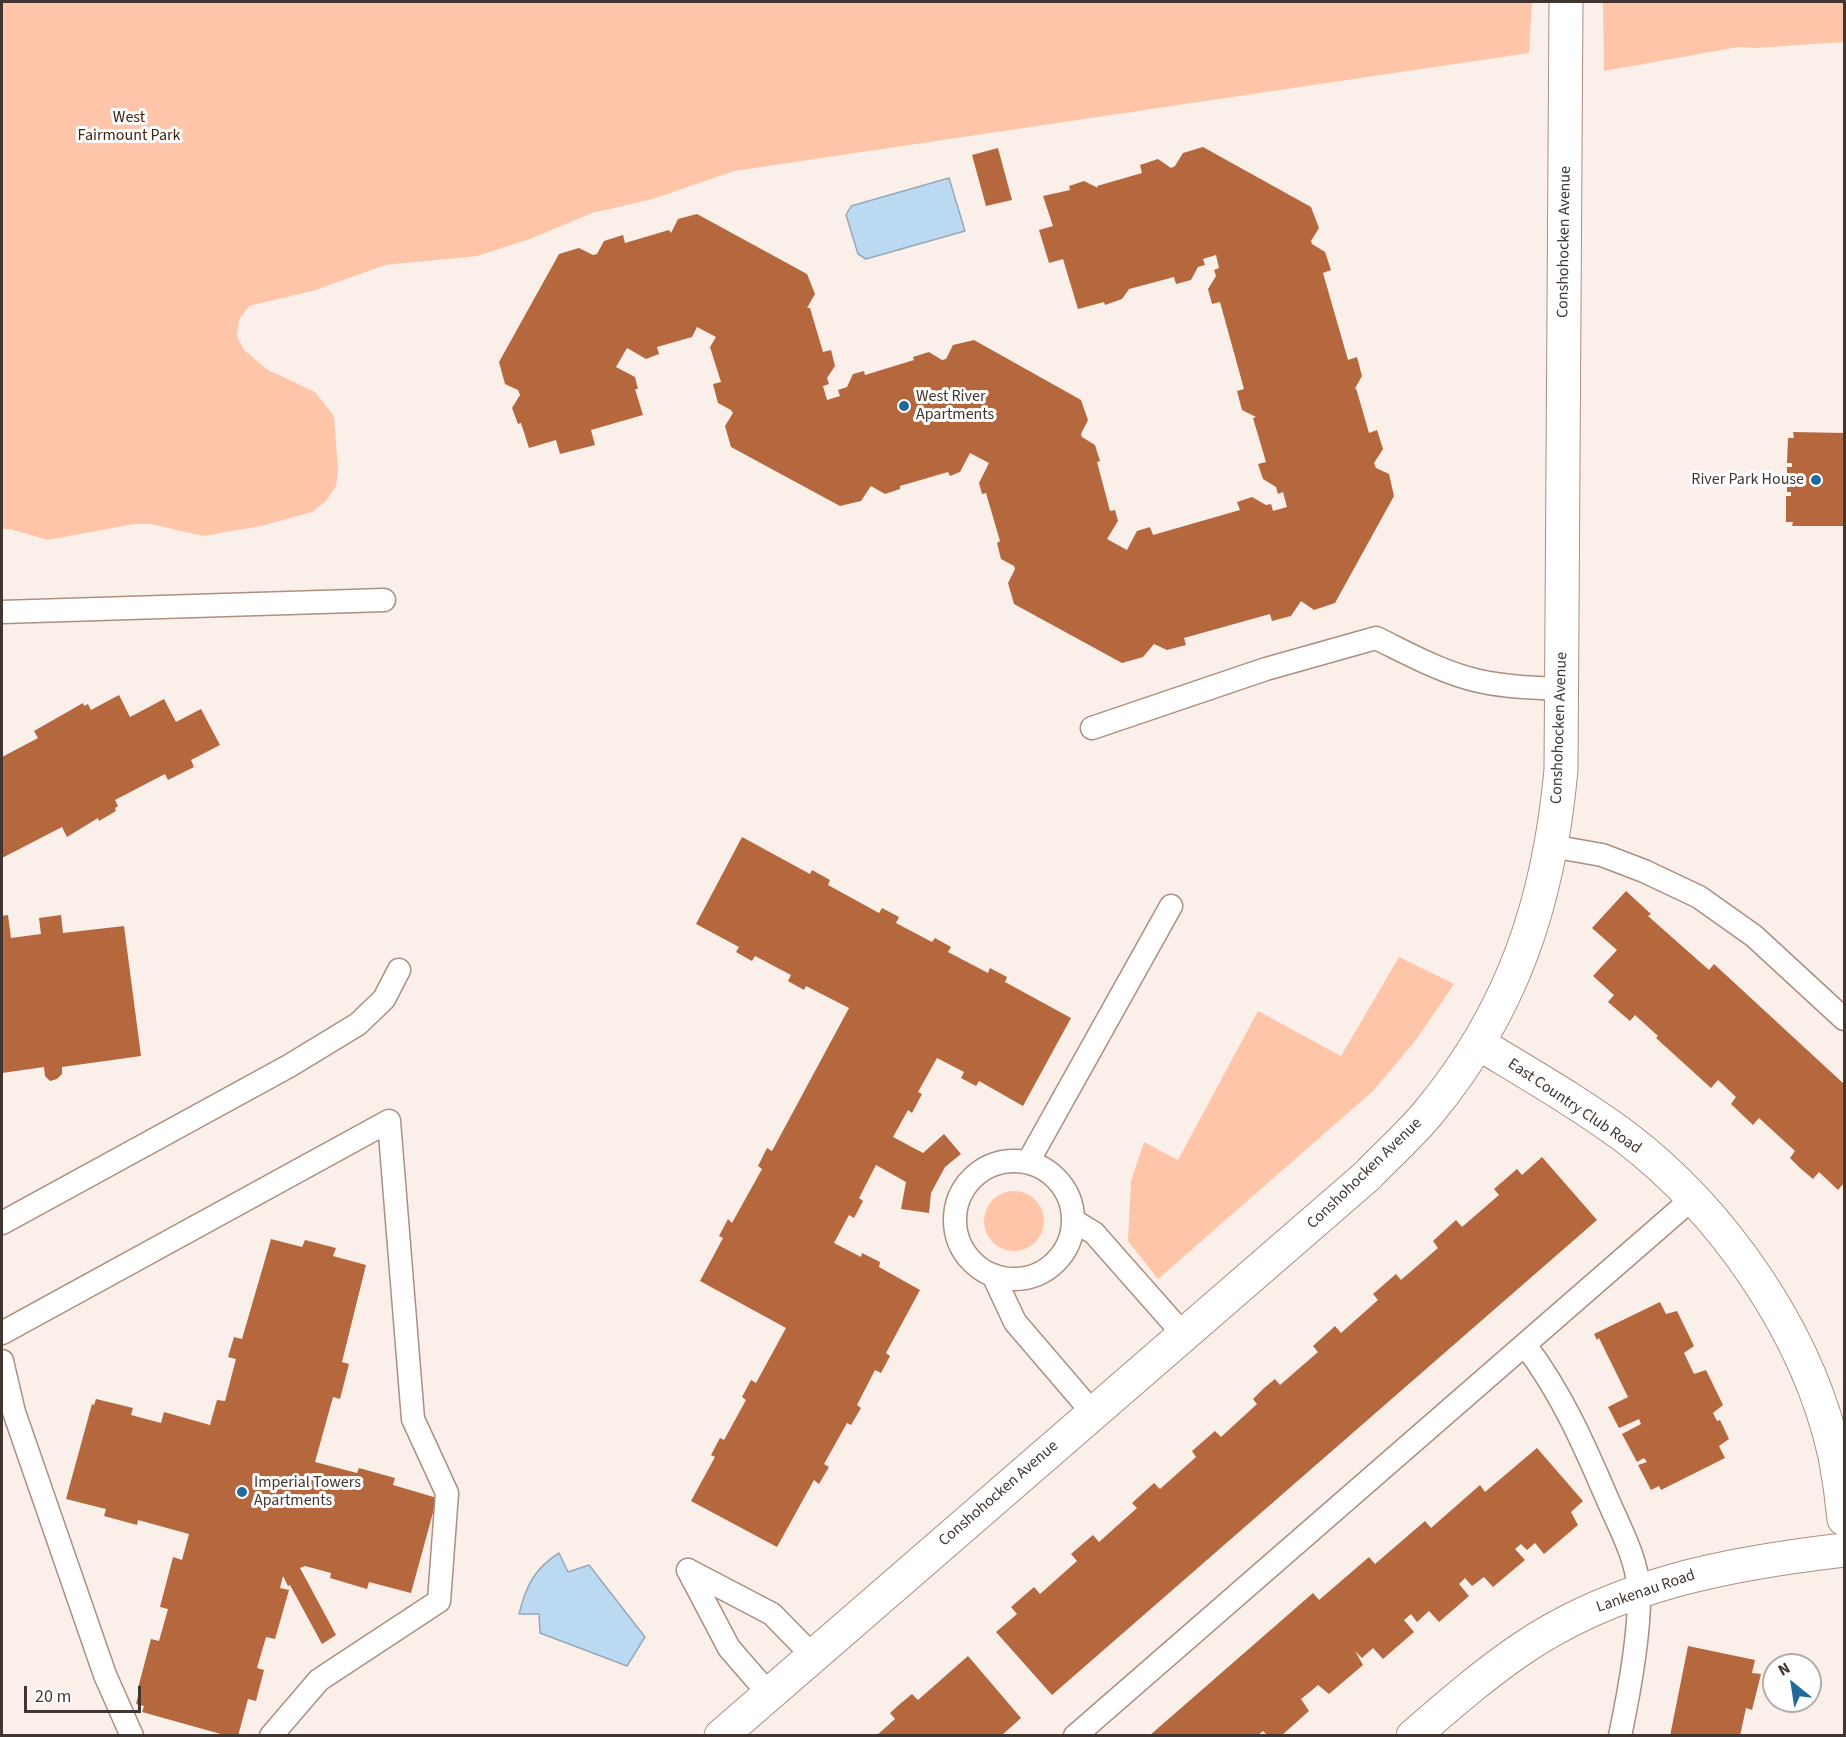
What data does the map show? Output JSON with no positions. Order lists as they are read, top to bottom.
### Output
{
  "streets": {
    "street": ["Conshohocken Avenue", "East Country Club Road", "Lankenau Road"]
  },
  "crossings": [
    ["Conshohocken Avenue", "East Country Club Road"]
  ],
  "parks": ["West Fairmount Park"],
  "places": ["West River Apartments", "River Park House", "Imperial Towers Apartments"],
  "scale_bar": "20 m",
  "north": "top left"
}
